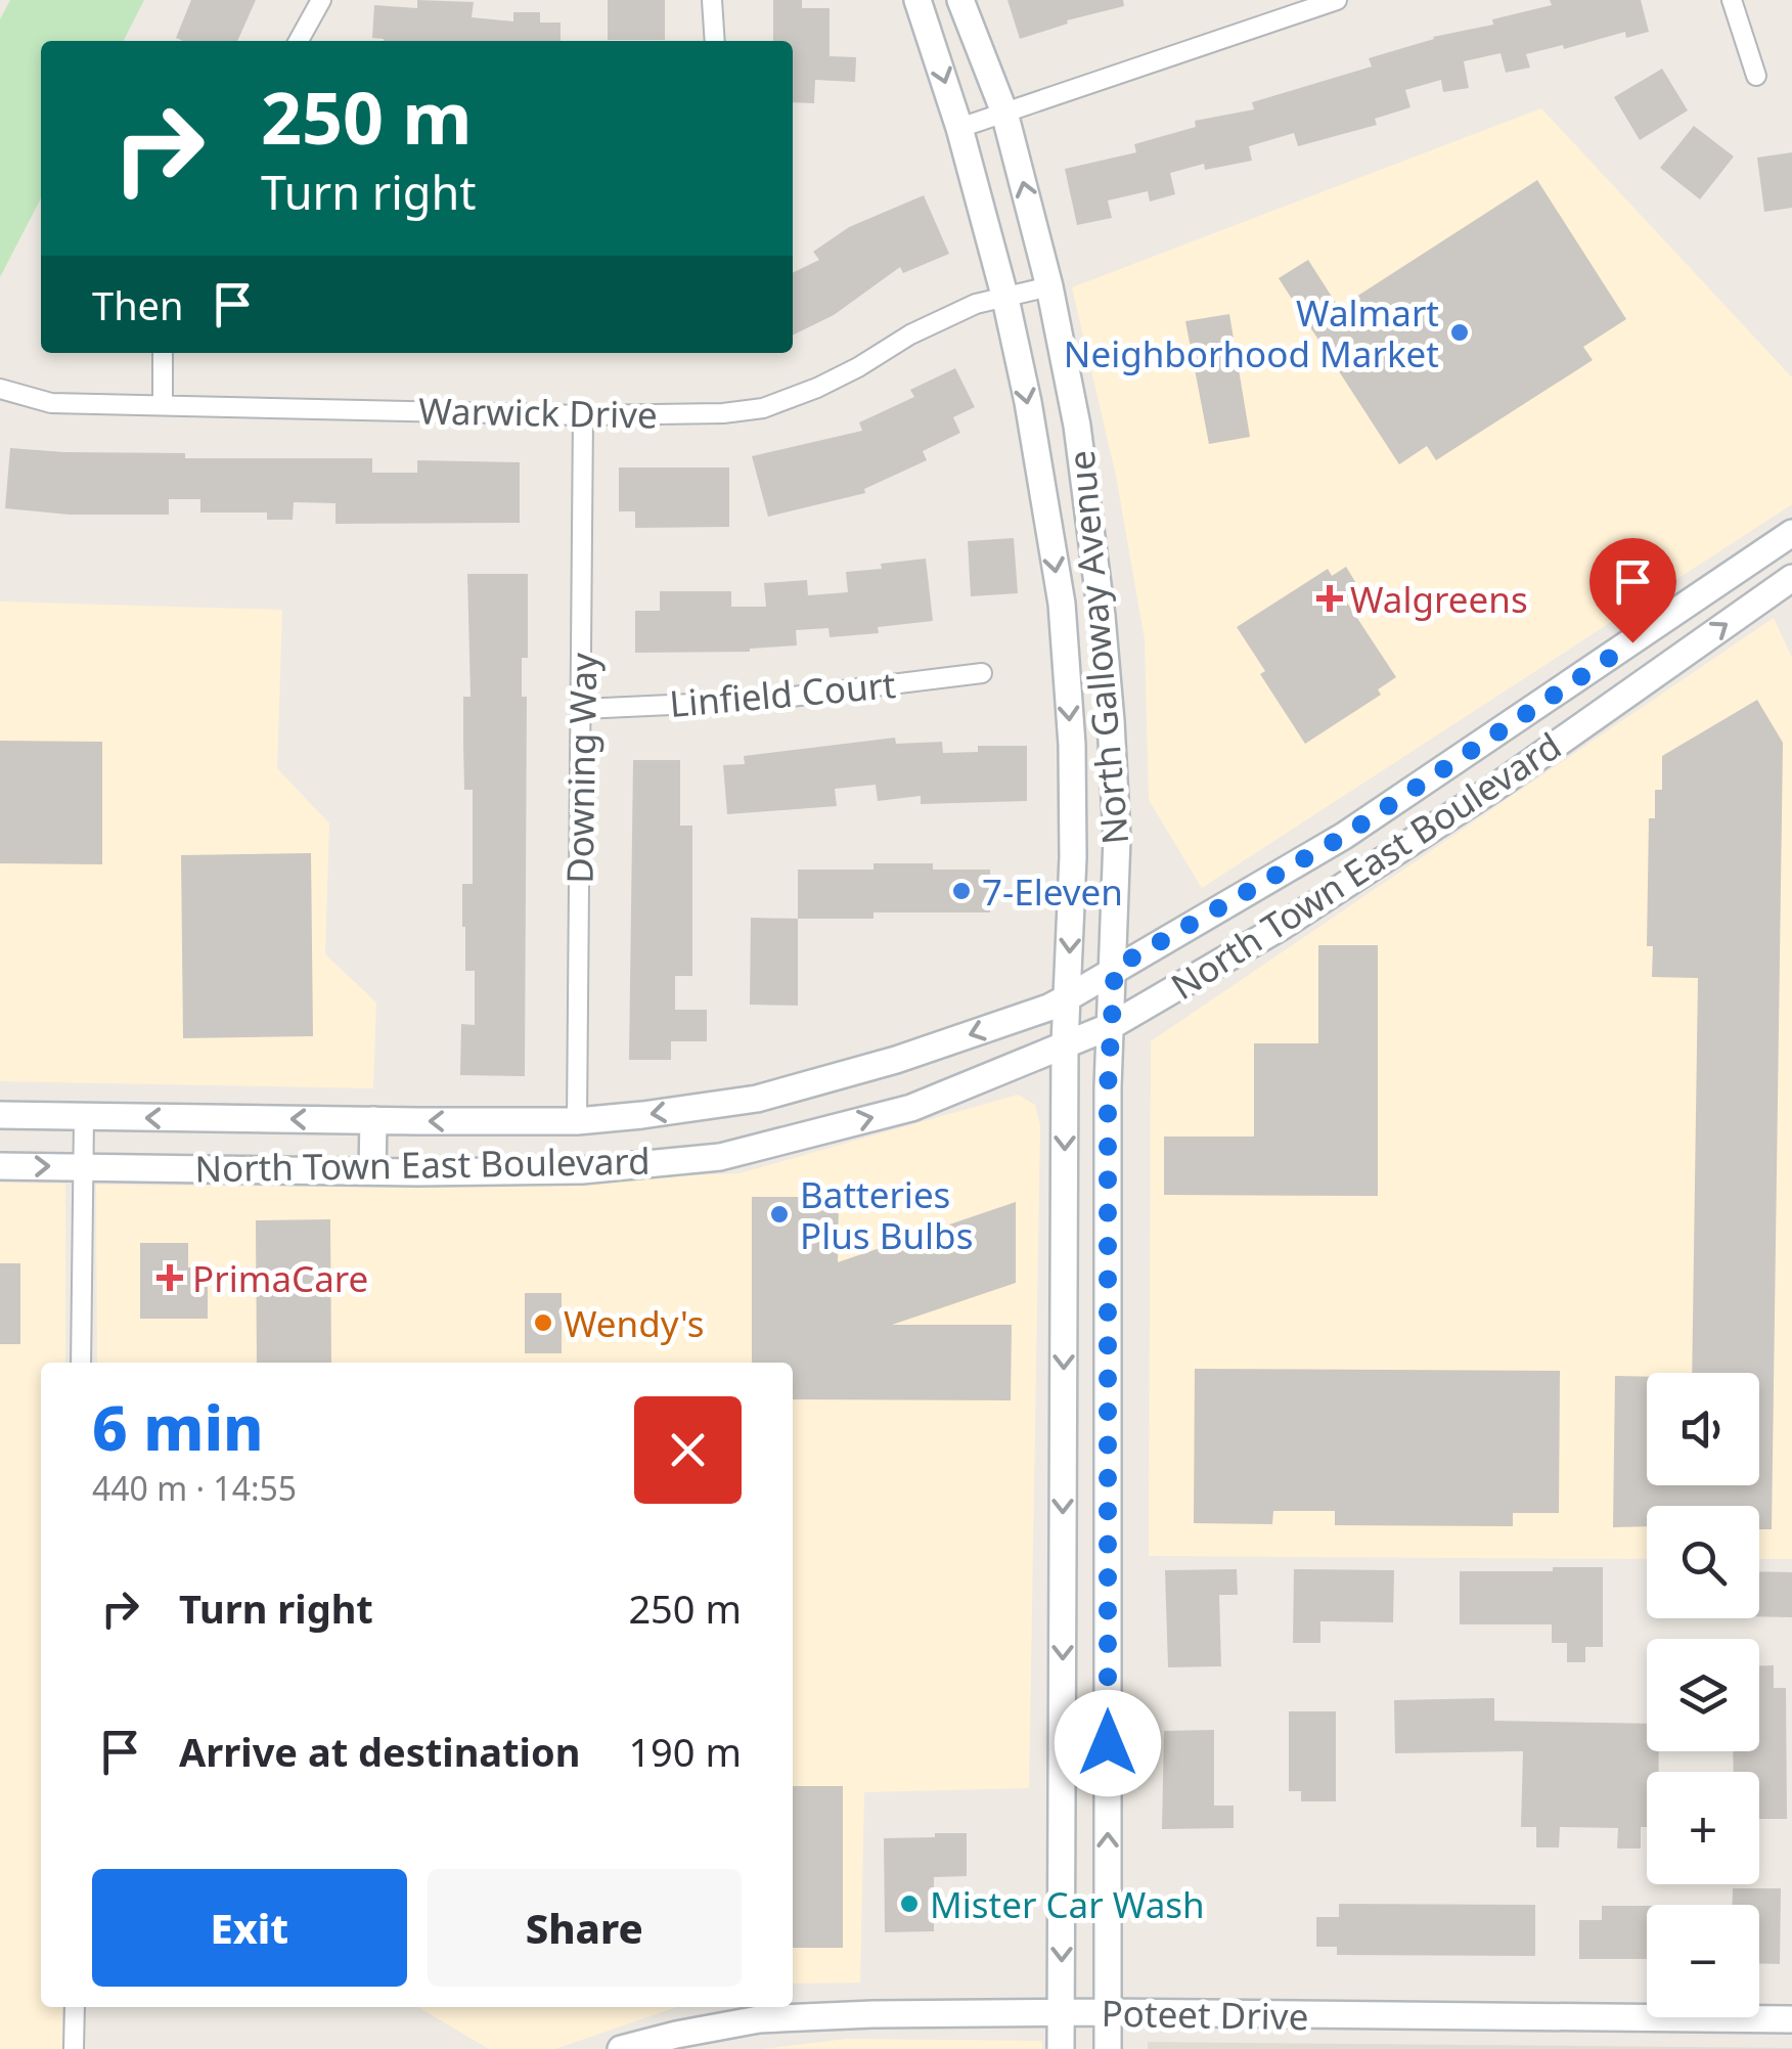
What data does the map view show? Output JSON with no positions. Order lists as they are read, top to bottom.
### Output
{
  "streets": {
    "main road": ["North Galloway Avenue", "North Town East Boulevard", "Poteet Drive"],
    "street": ["Warwick Drive", "Linfield Court", "Downing Way"]
  },
  "crossings": [
    ["Warwick Drive", "North Galloway Avenue"],
    ["Warwick Drive", "Downing Way"],
    ["North Galloway Avenue", "North Town East Boulevard"],
    ["North Galloway Avenue", "Poteet Drive"],
    ["Linfield Court", "Downing Way"],
    ["Downing Way", "North Town East Boulevard"]
  ],
  "places": {
    "other": [
      "Walmart Neighborhood Market",
      "7-Eleven",
      "Batteries Plus Bulbs",
      "Wendy's",
      "Mister Car Wash"
    ],
    "health": ["Walgreens", "PrimaCare"]
  },
  "page": {
    "turn": ["250 m", "Turn right"],
    "then": "Then",
    "heading": ["6 min", "440 m · 14:55"],
    "map_buttons": ["+", "−"],
    "list": [
      {
        "name": "Turn right",
        "value": "250 m"
      },
      {
        "name": "Arrive at destination",
        "value": "190 m"
      }
    ],
    "buttons": ["Exit", "Share"]
  }
}
